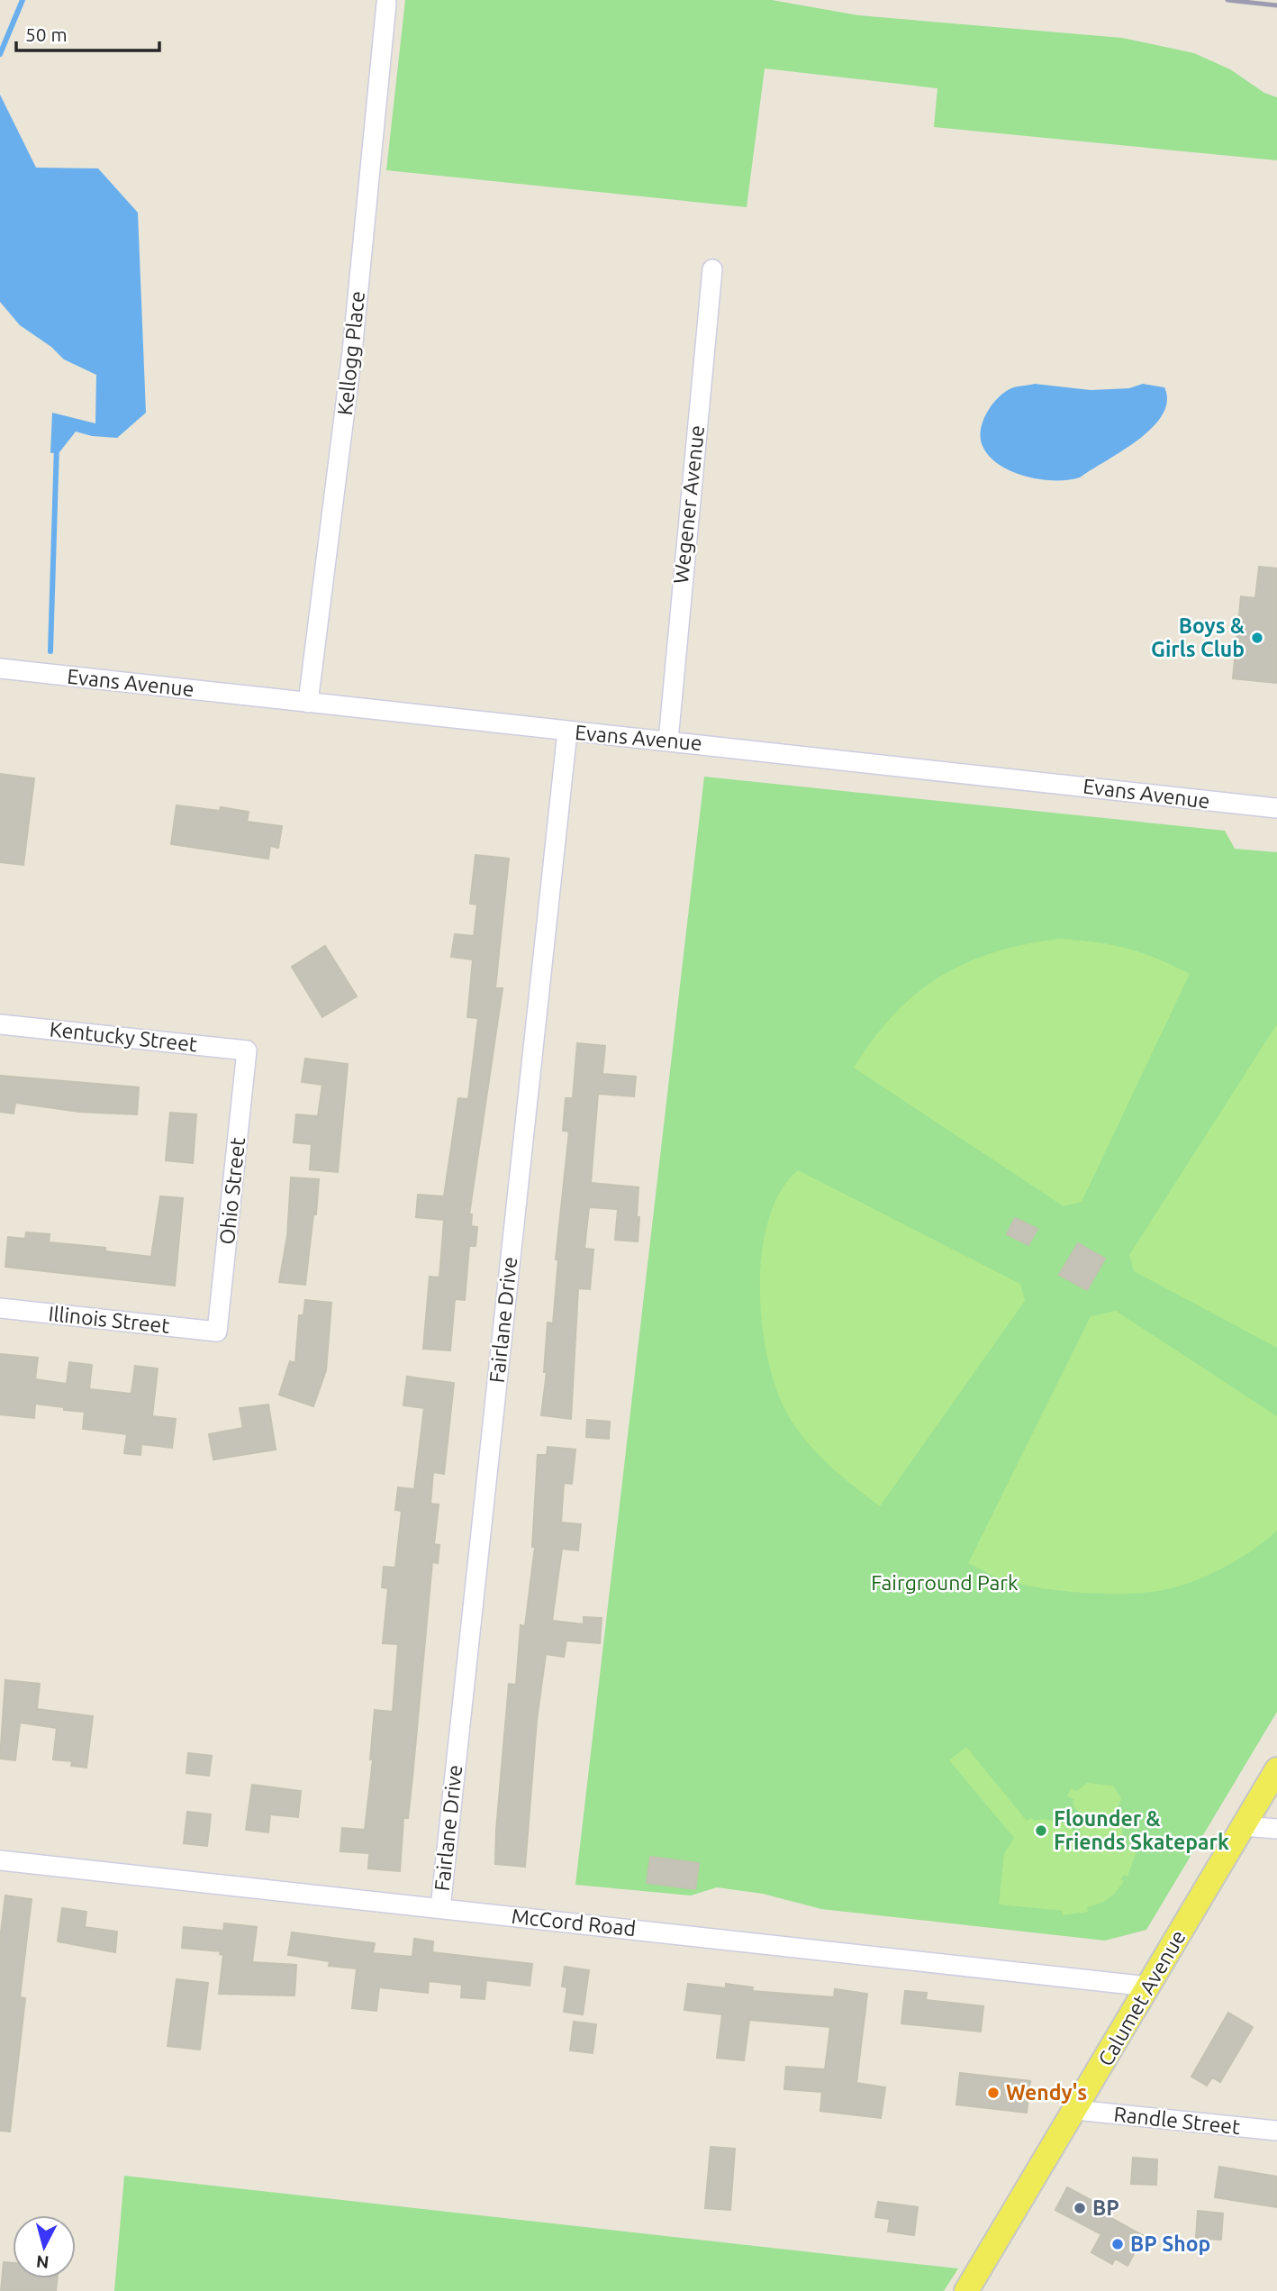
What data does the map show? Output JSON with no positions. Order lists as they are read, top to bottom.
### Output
{
  "streets": {
    "main road": ["Calumet Avenue"],
    "street": [
      "Kellogg Place",
      "Wegener Avenue",
      "Evans Avenue",
      "Kentucky Street",
      "Ohio Street",
      "Illinois Street",
      "Fairlane Drive",
      "McCord Road",
      "Randle Street"
    ]
  },
  "crossings": [
    ["Kellogg Place", "Evans Avenue"],
    ["Wegener Avenue", "Evans Avenue"],
    ["Evans Avenue", "Fairlane Drive"],
    ["Kentucky Street", "Ohio Street"],
    ["Ohio Street", "Illinois Street"],
    ["Fairlane Drive", "McCord Road"],
    ["McCord Road", "Calumet Avenue"],
    ["Calumet Avenue", "Randle Street"]
  ],
  "parks": ["Fairground Park"],
  "places": [
    "Boys & Girls Club",
    "Flounder & Friends Skatepark",
    "Wendy's",
    "BP",
    "BP Shop"
  ],
  "scale_bar": "50 m",
  "north": "bottom"
}
